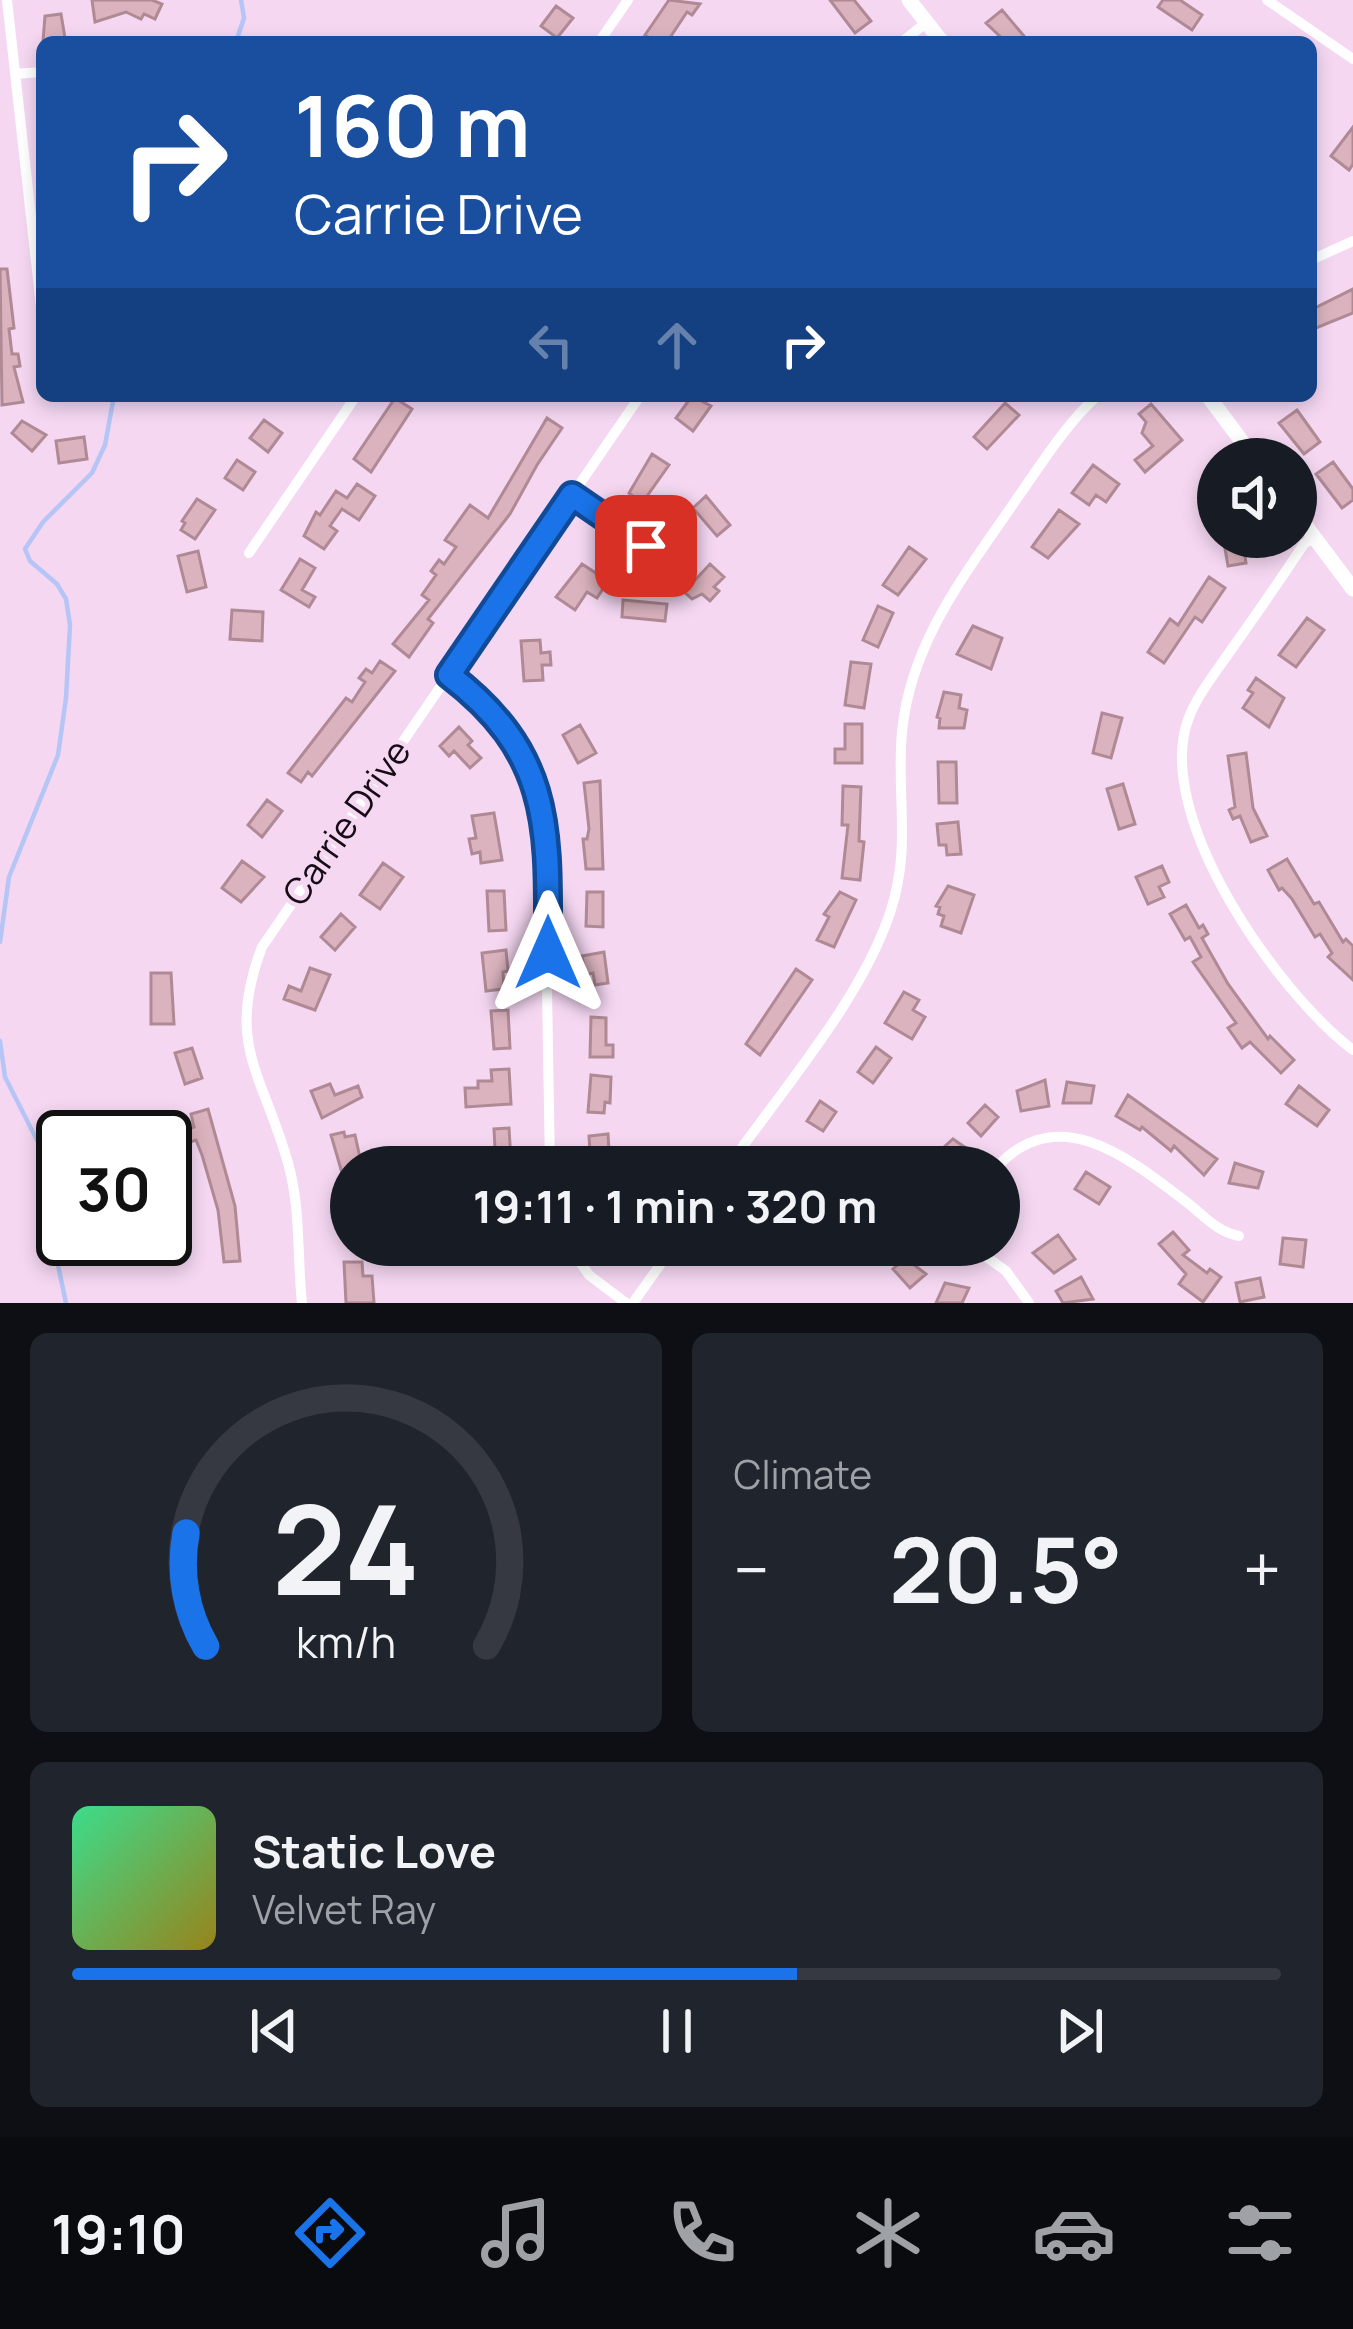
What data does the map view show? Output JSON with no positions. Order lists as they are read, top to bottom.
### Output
{
  "streets": {
    "street": ["Carrie Drive"]
  },
  "page": {
    "turn": ["160 m", "Carrie Drive"],
    "limit": "30",
    "trip": "19:11 · 1 min · 320 m",
    "tile": "Climate",
    "heat": ["−", "20.5°", "+"],
    "song": ["Static Love", "Velvet Ray"],
    "tabs": "19:10",
    "gauge": ["24", "km/h"]
  }
}
